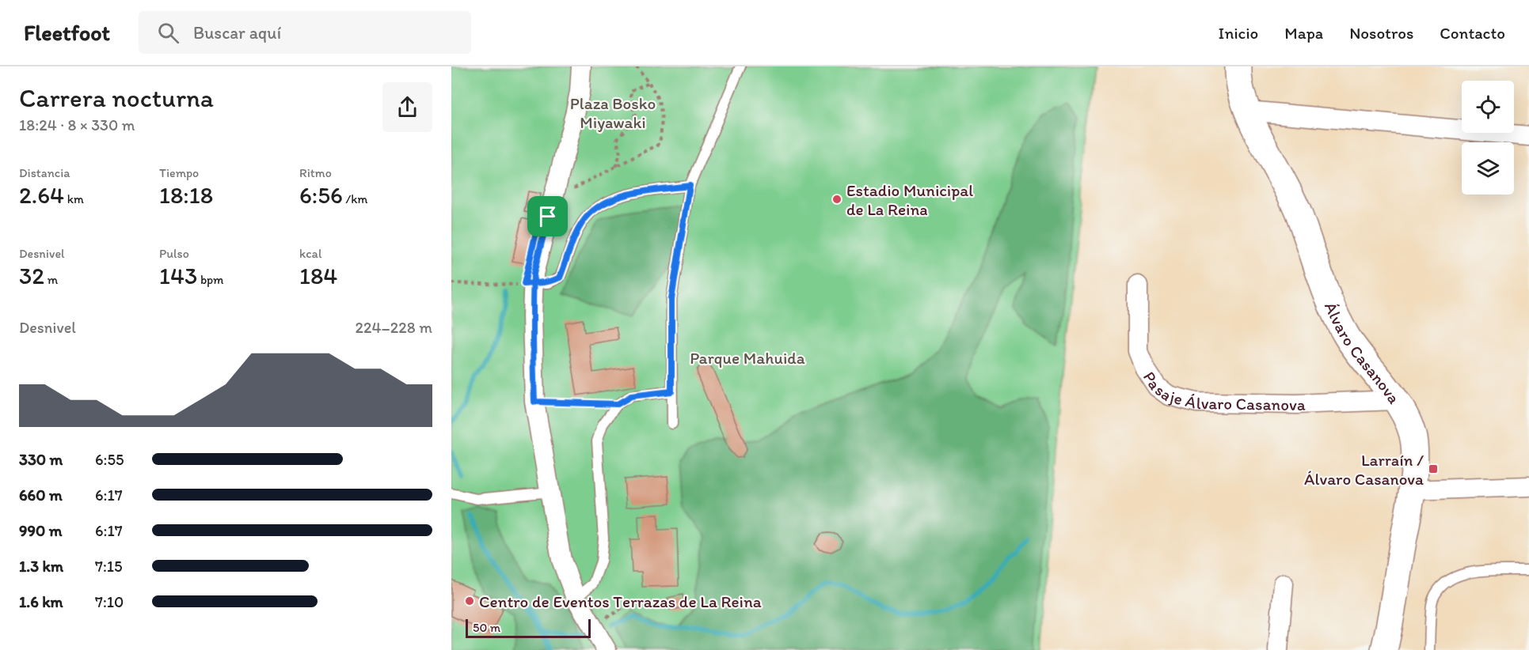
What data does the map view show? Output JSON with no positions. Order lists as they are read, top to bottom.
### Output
{
  "streets": {
    "street": ["Álvaro Casanova", "Pasaje Álvaro Casanova"]
  },
  "crossings": [
    ["Álvaro Casanova", "Pasaje Álvaro Casanova"]
  ],
  "parks": ["Plaza Bosko Miyawaki", "Parque Mahuida"],
  "places": {
    "other": ["Estadio Municipal de La Reina", "Centro de Eventos Terrazas de La Reina"],
    "transit": ["Larraín / Álvaro Casanova"]
  },
  "scale_bar": "50 m",
  "page": {
    "header": "Fleetfoot",
    "search": "Buscar aquí",
    "nav": [
      "Inicio",
      "Mapa",
      "Nosotros",
      "Contacto"
    ],
    "heading": ["Carrera nocturna", "18:24 · 8 × 330 m"],
    "stats": [
      ["Distancia", "2.64 km"],
      ["Tiempo", "18:18"],
      ["Ritmo", "6:56 /km"],
      ["Desnivel", "32 m"],
      ["Pulso", "143 bpm"],
      ["kcal", "184"]
    ],
    "chart": ["Desnivel", "224–228 m"],
    "list": [
      {
        "name": "330 m",
        "note": "6:55"
      },
      {
        "name": "660 m",
        "note": "6:17"
      },
      {
        "name": "990 m",
        "note": "6:17"
      },
      {
        "name": "1.3 km",
        "note": "7:15"
      },
      {
        "name": "1.6 km",
        "note": "7:10"
      }
    ],
    "scale": "50 m"
  }
}
